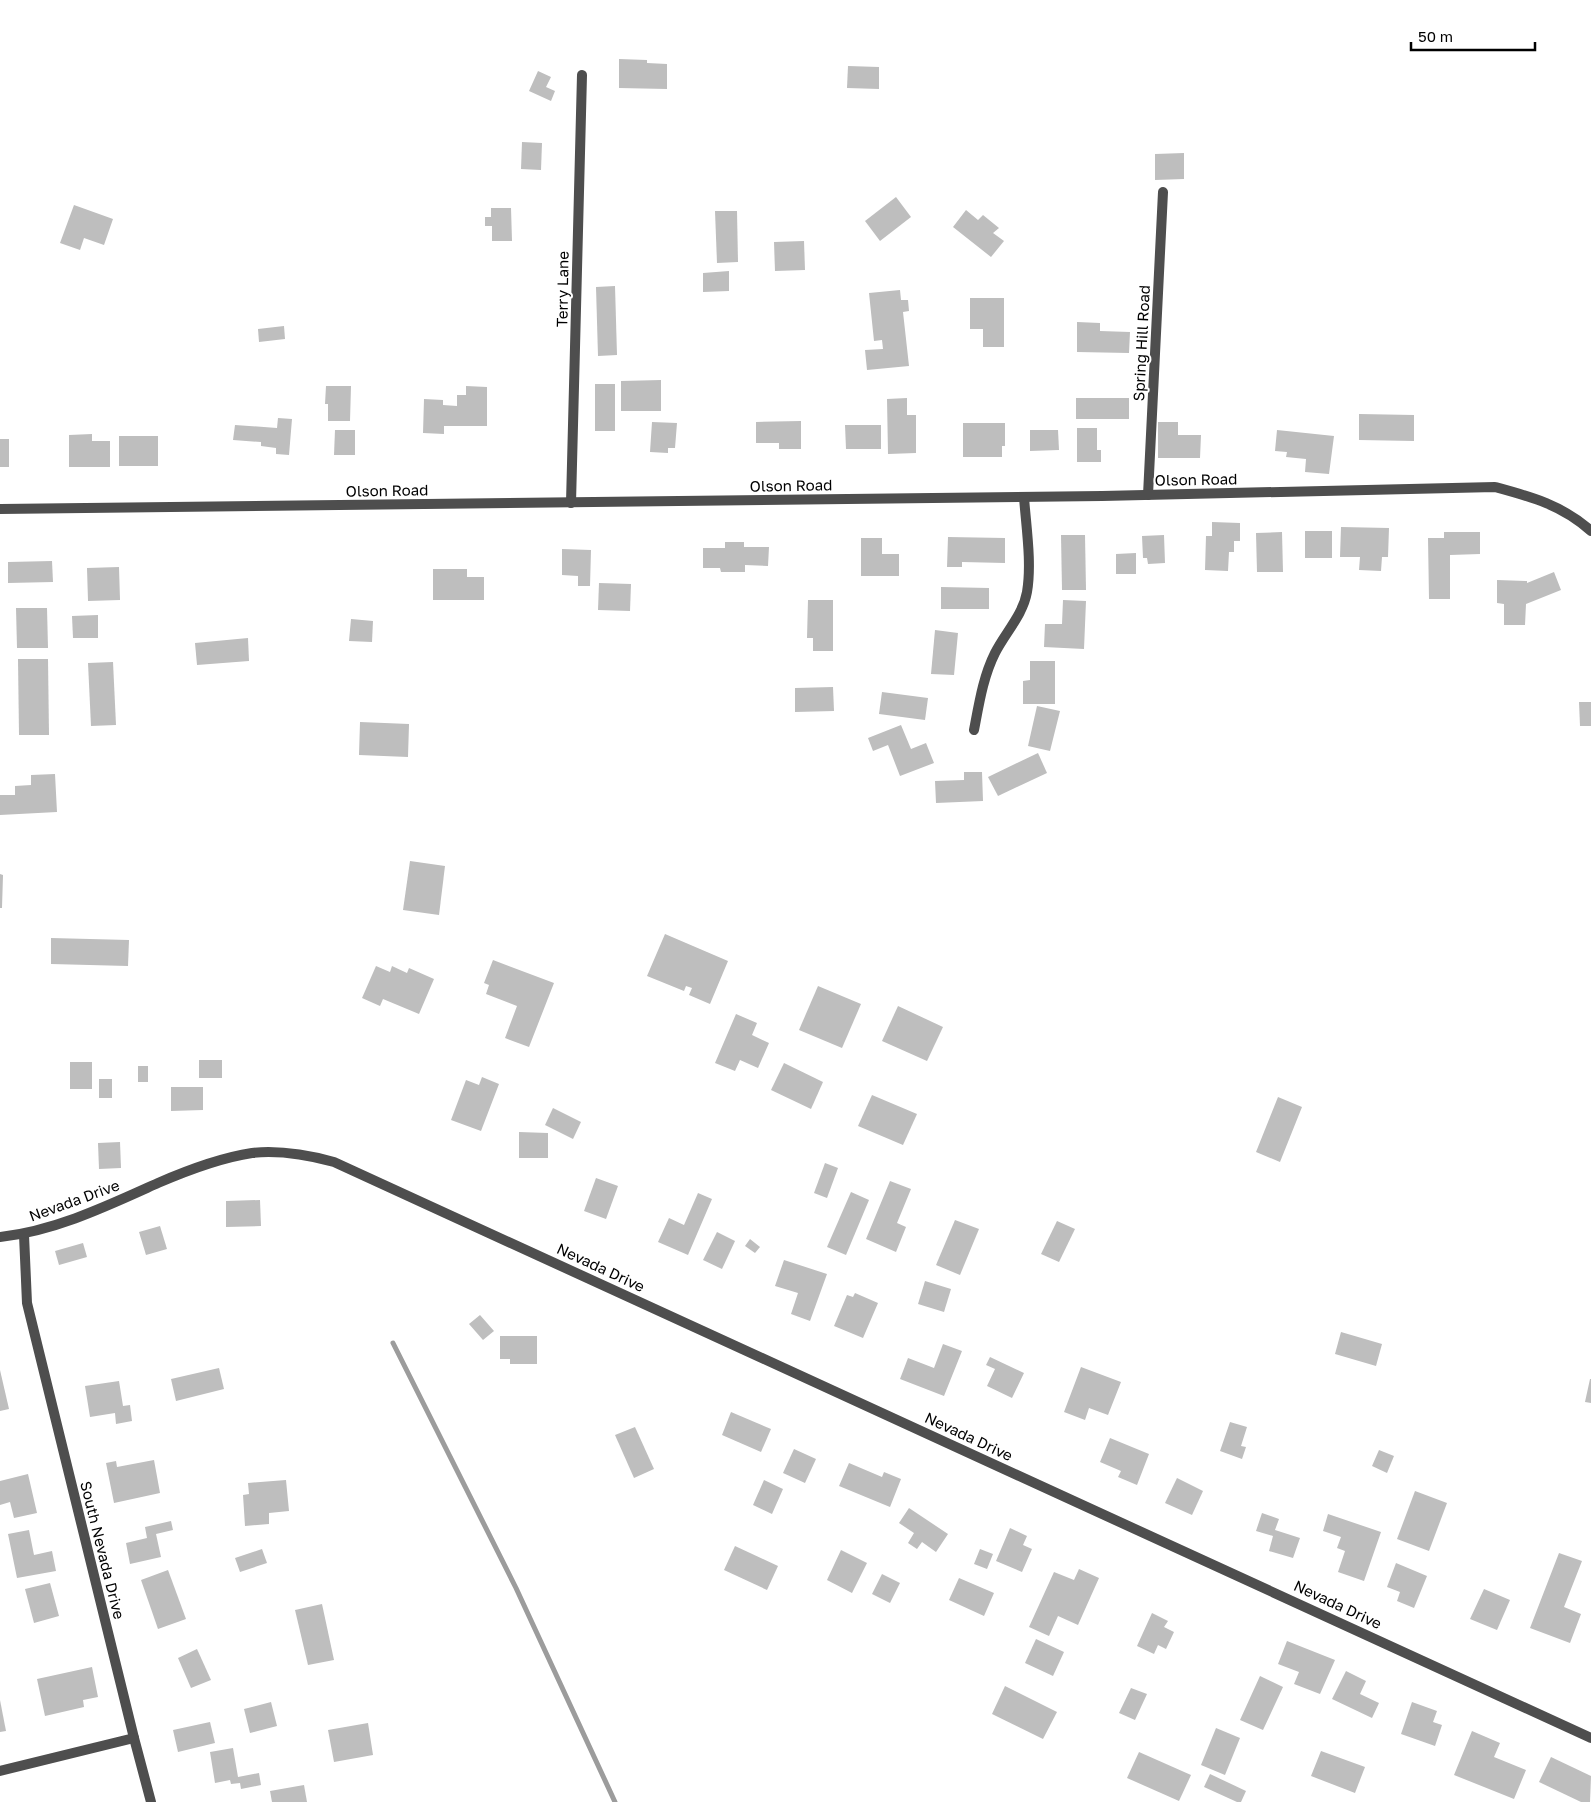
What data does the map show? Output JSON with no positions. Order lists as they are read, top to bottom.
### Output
{
  "streets": {
    "street": [
      "Terry Lane",
      "Spring Hill Road",
      "Olson Road",
      "Nevada Drive",
      "South Nevada Drive"
    ]
  },
  "crossings": [
    ["Terry Lane", "Olson Road"],
    ["Spring Hill Road", "Olson Road"],
    ["Nevada Drive", "South Nevada Drive"]
  ],
  "scale_bar": "50 m"
}
